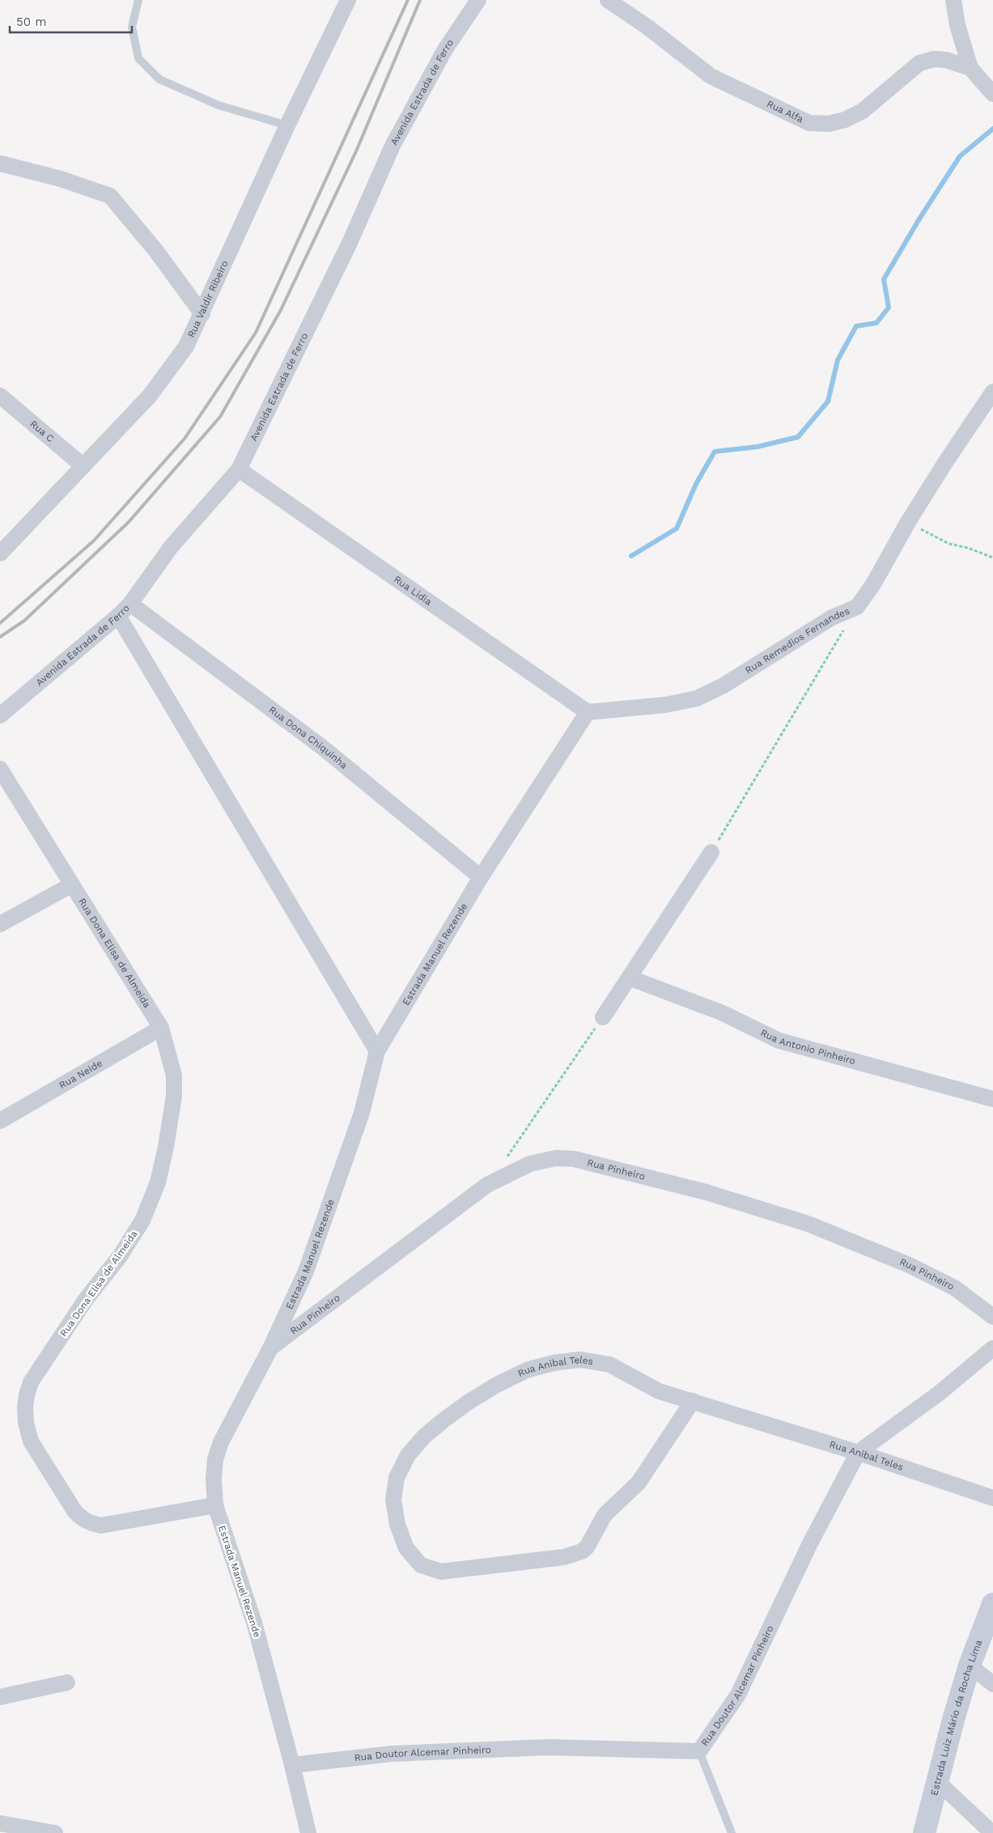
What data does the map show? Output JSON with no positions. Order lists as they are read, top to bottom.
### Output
{
  "streets": {
    "main road": ["Estrada Luiz Mário da Rocha Lima"],
    "street": [
      "Avenida Estrada de Ferro",
      "Rua Alfa",
      "Rua Valdir Ribeiro",
      "Rua C",
      "Rua Lidia",
      "Rua Remedios Fernandes",
      "Rua Dona Chiquinha",
      "Rua Dona Elisa de Almeida",
      "Estrada Manuel Rezende",
      "Rua Antonio Pinheiro",
      "Rua Neide",
      "Rua Pinheiro",
      "Rua Anibal Teles",
      "Rua Doutor Alcemar Pinheiro"
    ]
  },
  "crossings": [
    ["Avenida Estrada de Ferro", "Rua Lidia"],
    ["Avenida Estrada de Ferro", "Rua Dona Chiquinha"],
    ["Rua Valdir Ribeiro", "Rua C"],
    ["Rua Lidia", "Rua Remedios Fernandes"],
    ["Rua Lidia", "Estrada Manuel Rezende"],
    ["Rua Remedios Fernandes", "Estrada Manuel Rezende"],
    ["Rua Dona Chiquinha", "Estrada Manuel Rezende"],
    ["Rua Dona Elisa de Almeida", "Estrada Manuel Rezende"],
    ["Rua Dona Elisa de Almeida", "Rua Neide"],
    ["Estrada Manuel Rezende", "Rua Pinheiro"],
    ["Estrada Manuel Rezende", "Rua Doutor Alcemar Pinheiro"],
    ["Rua Anibal Teles", "Rua Doutor Alcemar Pinheiro"]
  ],
  "scale_bar": "50 m"
}
